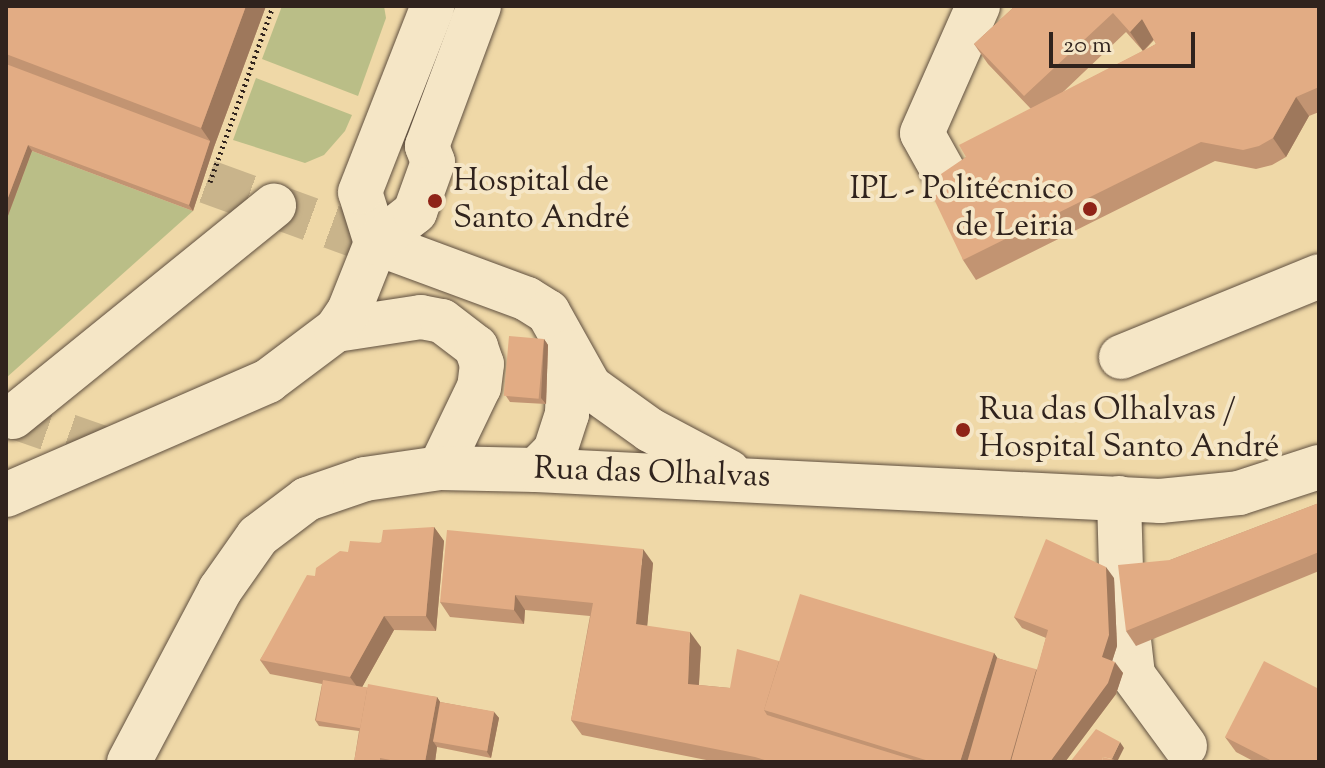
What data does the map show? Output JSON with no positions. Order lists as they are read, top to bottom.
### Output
{
  "streets": {
    "street": ["Rua das Olhalvas"]
  },
  "places": ["Hospital de Santo André", "IPL - Politécnico de Leiria", "Rua das Olhalvas / Hospital Santo André"],
  "scale_bar": "20 m"
}
